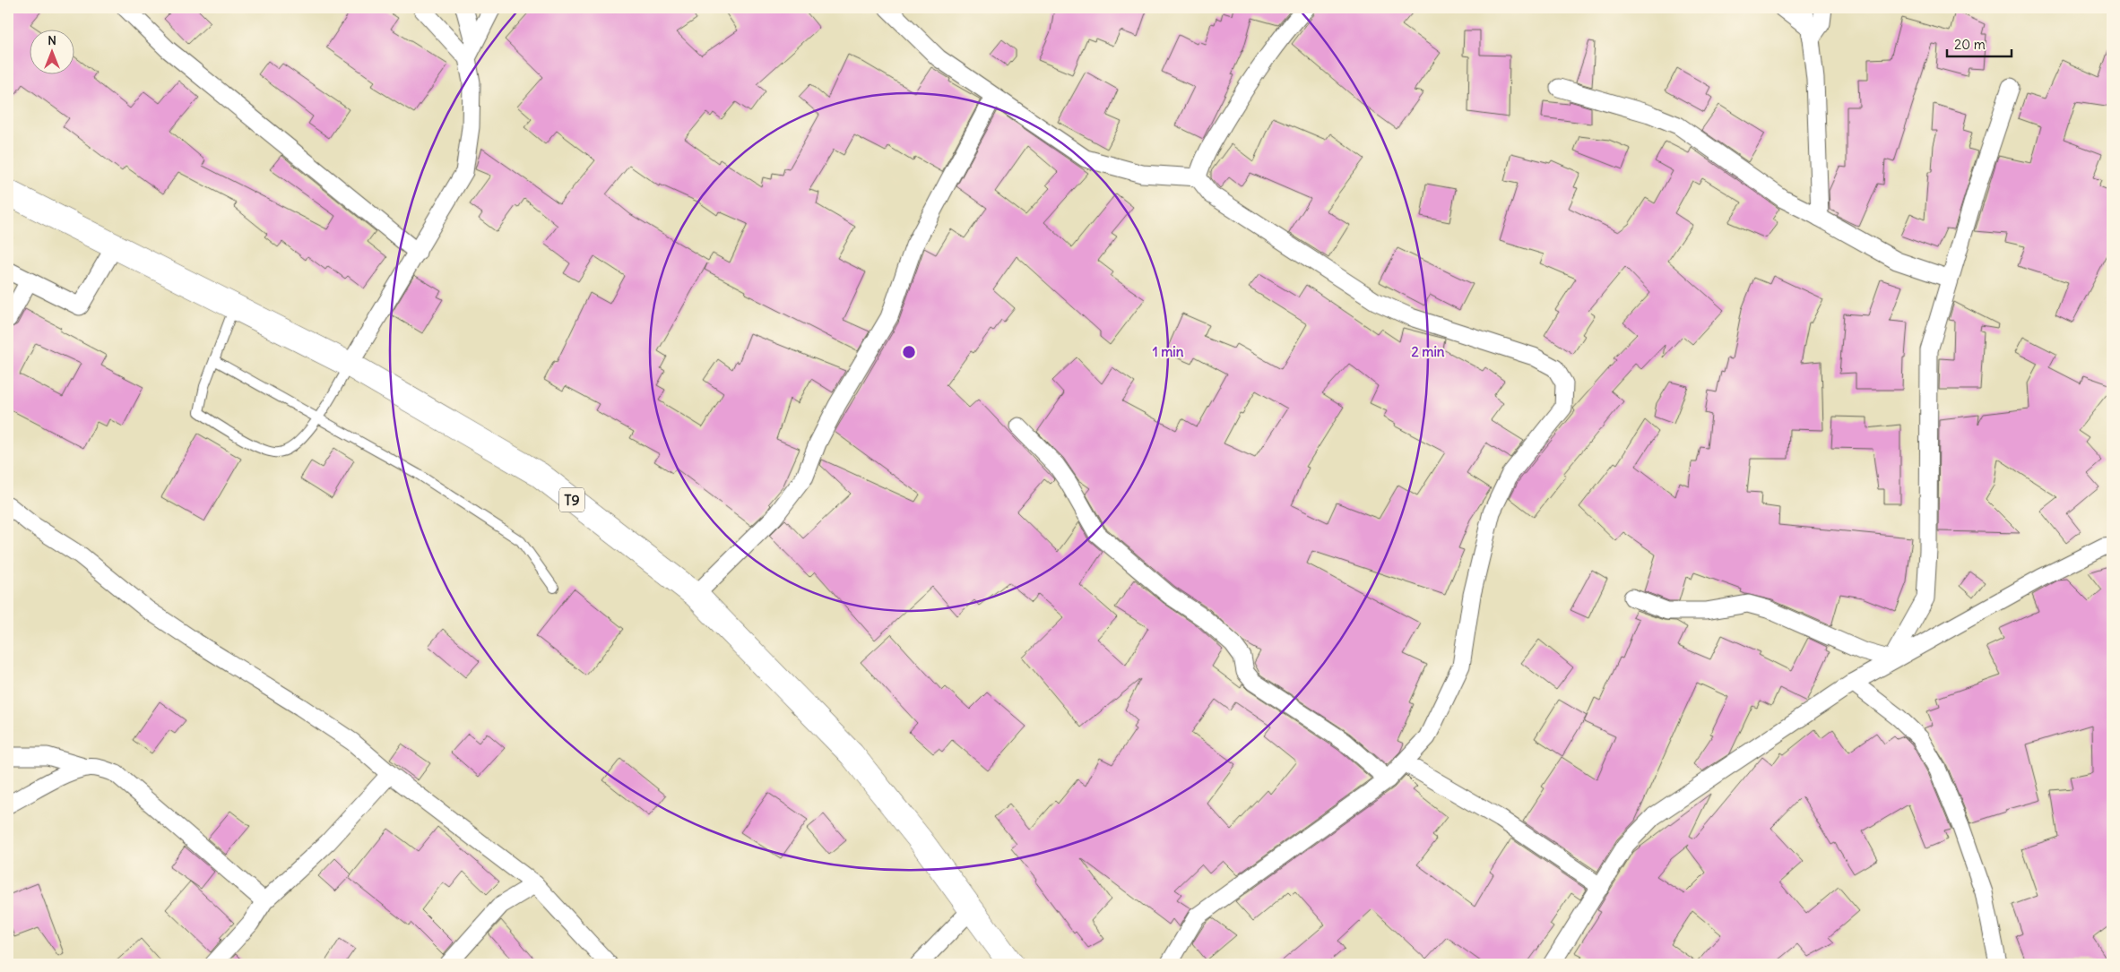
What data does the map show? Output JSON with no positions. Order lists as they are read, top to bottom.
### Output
{
  "streets": {
    "highway": ["T9"]
  },
  "scale_bar": "20 m",
  "north": "top",
  "rings": ["1 min", "2 min"]
}
